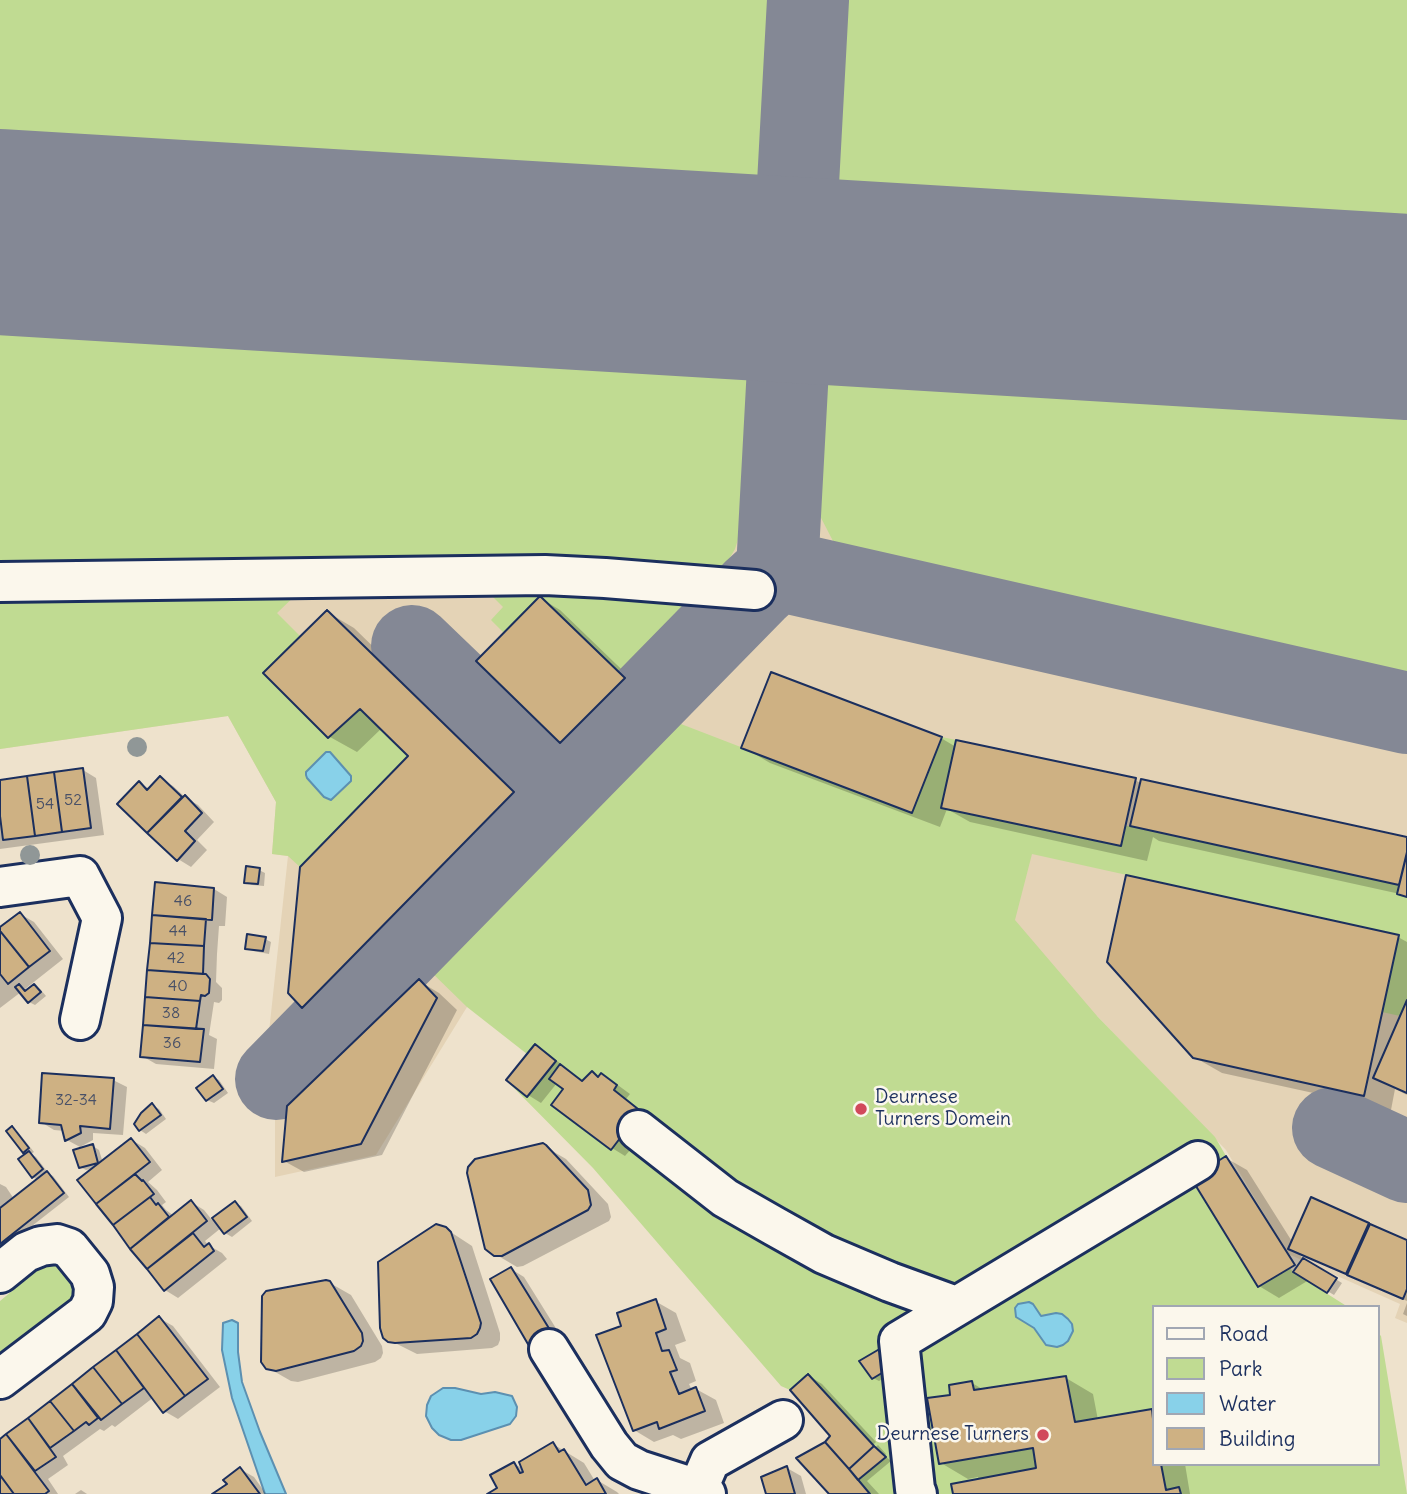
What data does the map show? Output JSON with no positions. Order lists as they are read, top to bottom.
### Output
{
  "places": ["Deurnese Turners Domein", "Deurnese Turners"],
  "house_numbers": [
    "52",
    "54",
    "46",
    "44",
    "42",
    "40",
    "38",
    "36",
    "32-34"
  ],
  "legend": [
    "Road",
    "Park",
    "Water",
    "Building"
  ]
}
